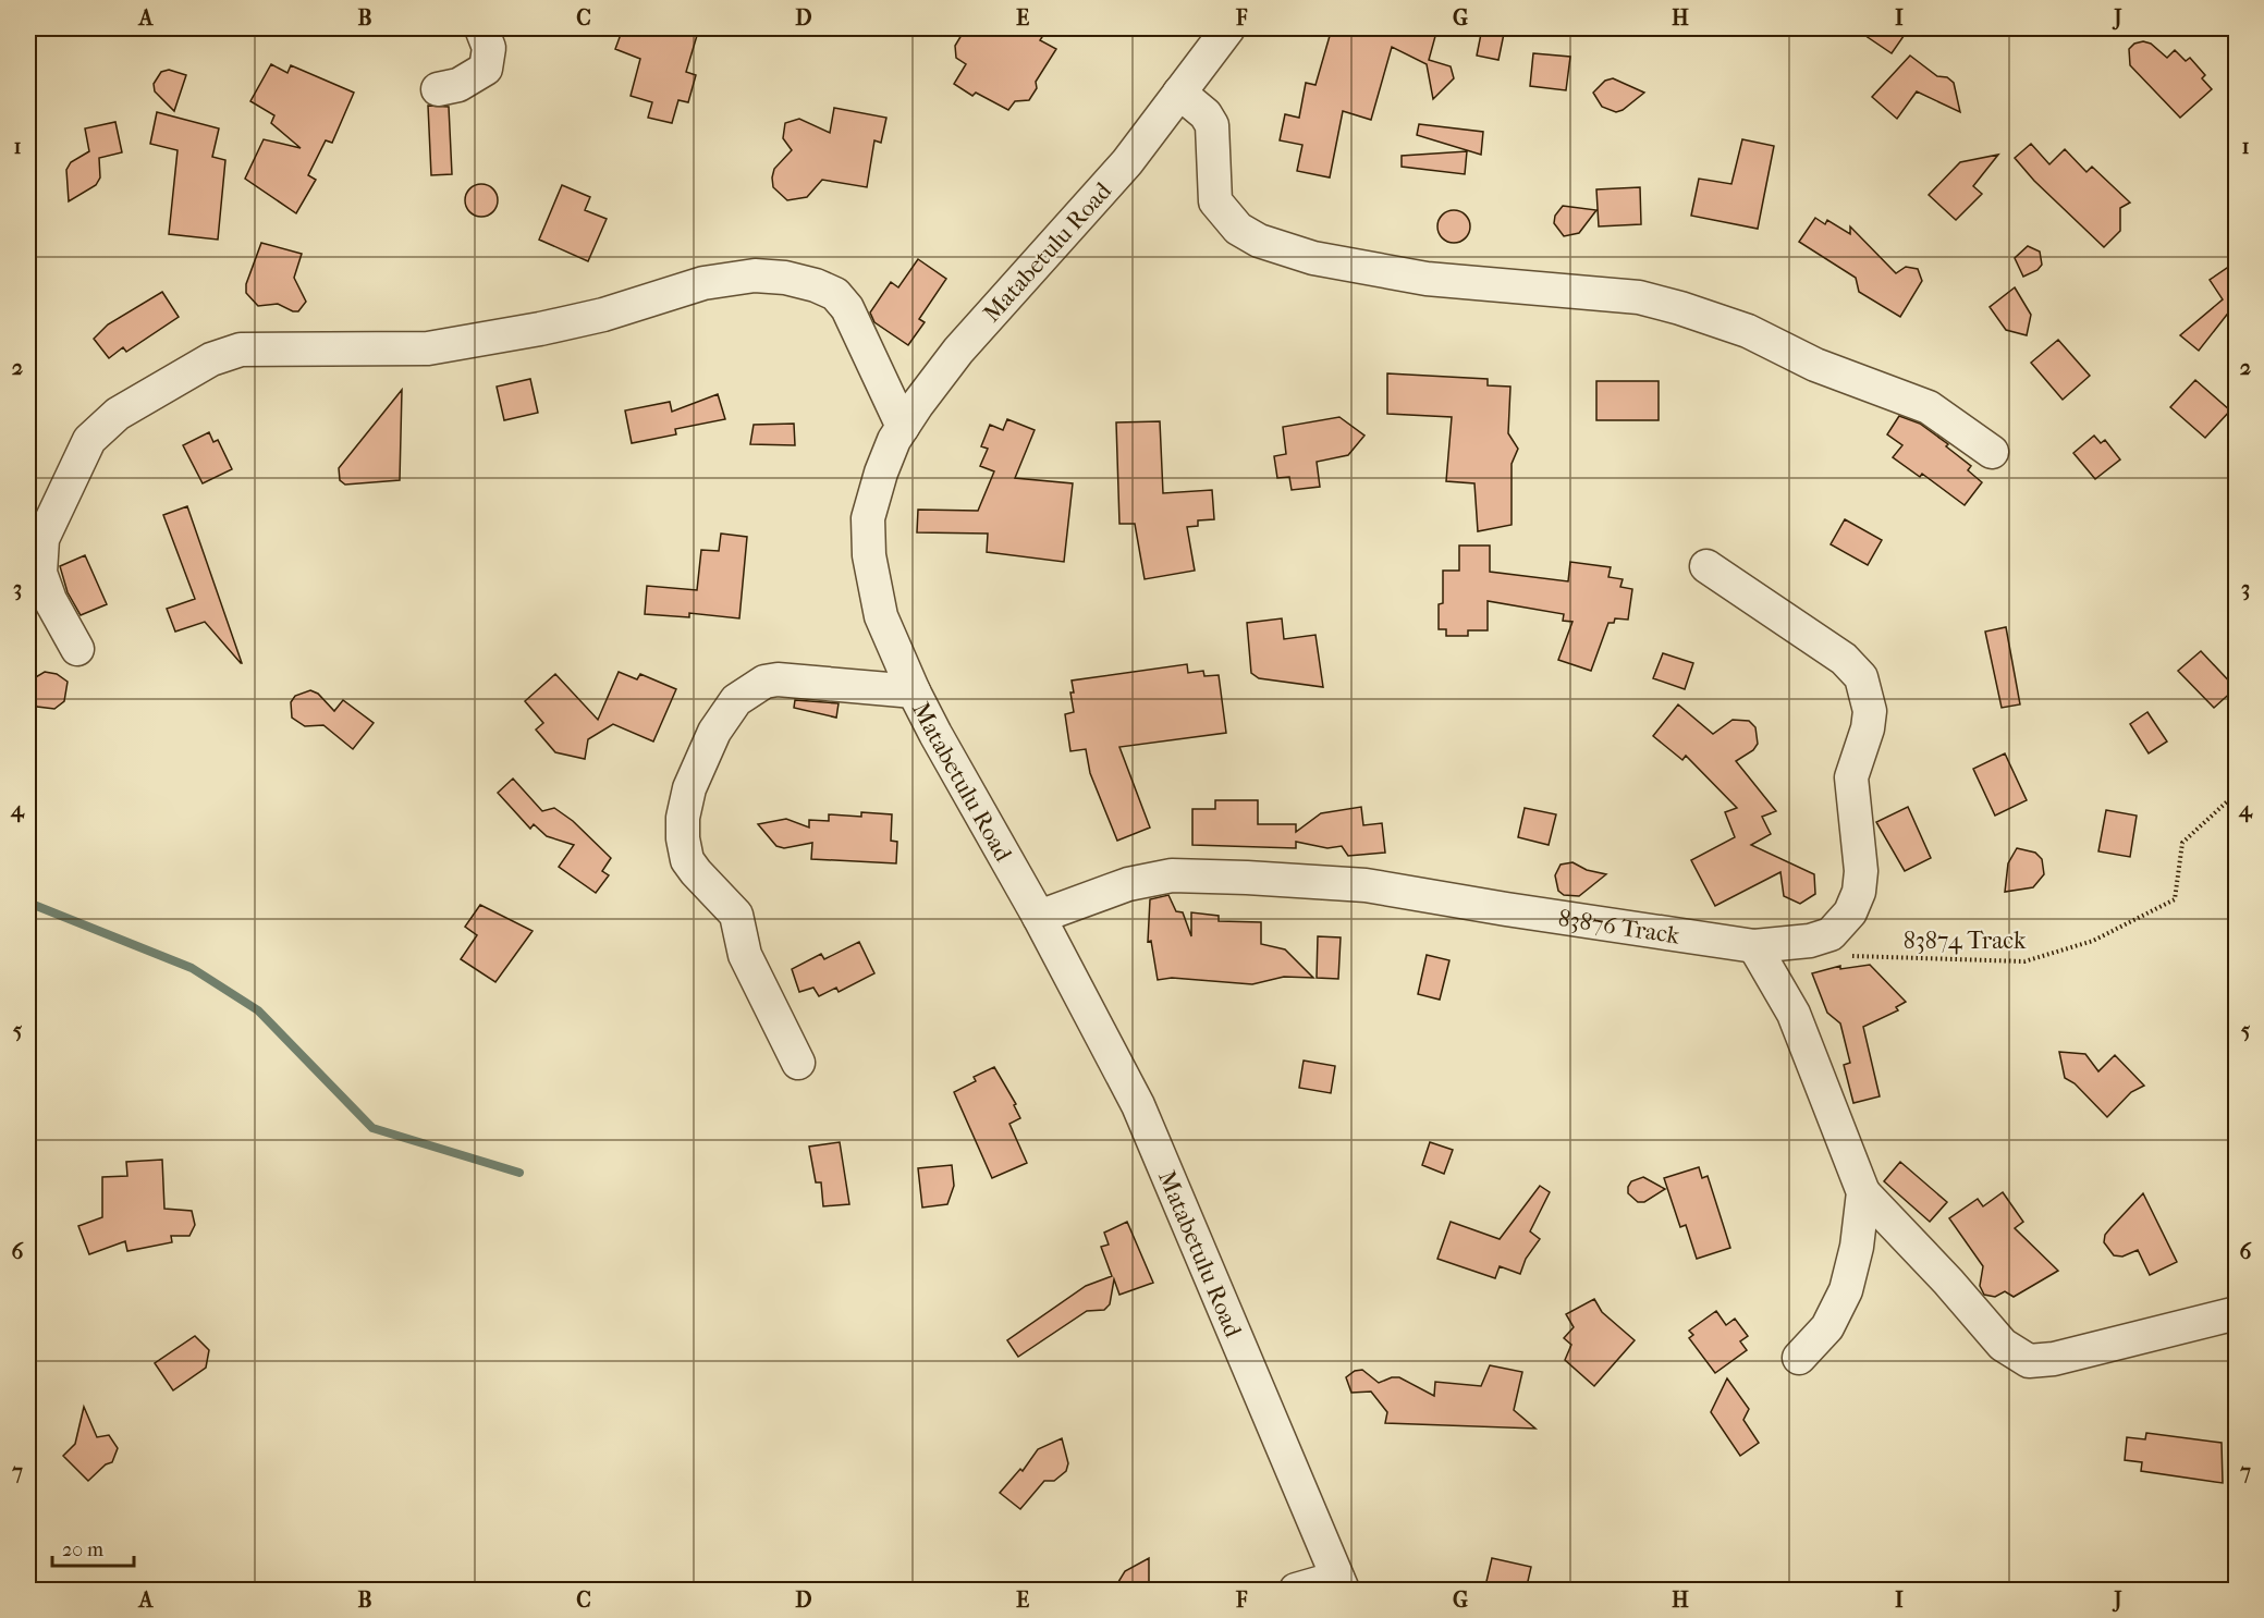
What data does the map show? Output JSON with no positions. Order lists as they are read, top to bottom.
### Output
{
  "streets": {
    "street": ["Matabetulu Road", "83876 Track"],
    "path": ["83874 Track"]
  },
  "crossings": [
    ["Matabetulu Road", "83876 Track"],
    ["83876 Track", "83874 Track"]
  ],
  "scale_bar": "20 m",
  "grid": {
    "columns": [
      "A",
      "B",
      "C",
      "D",
      "E",
      "F",
      "G",
      "H",
      "I",
      "J"
    ],
    "rows": [
      "1",
      "2",
      "3",
      "4",
      "5",
      "6",
      "7"
    ]
  }
}
